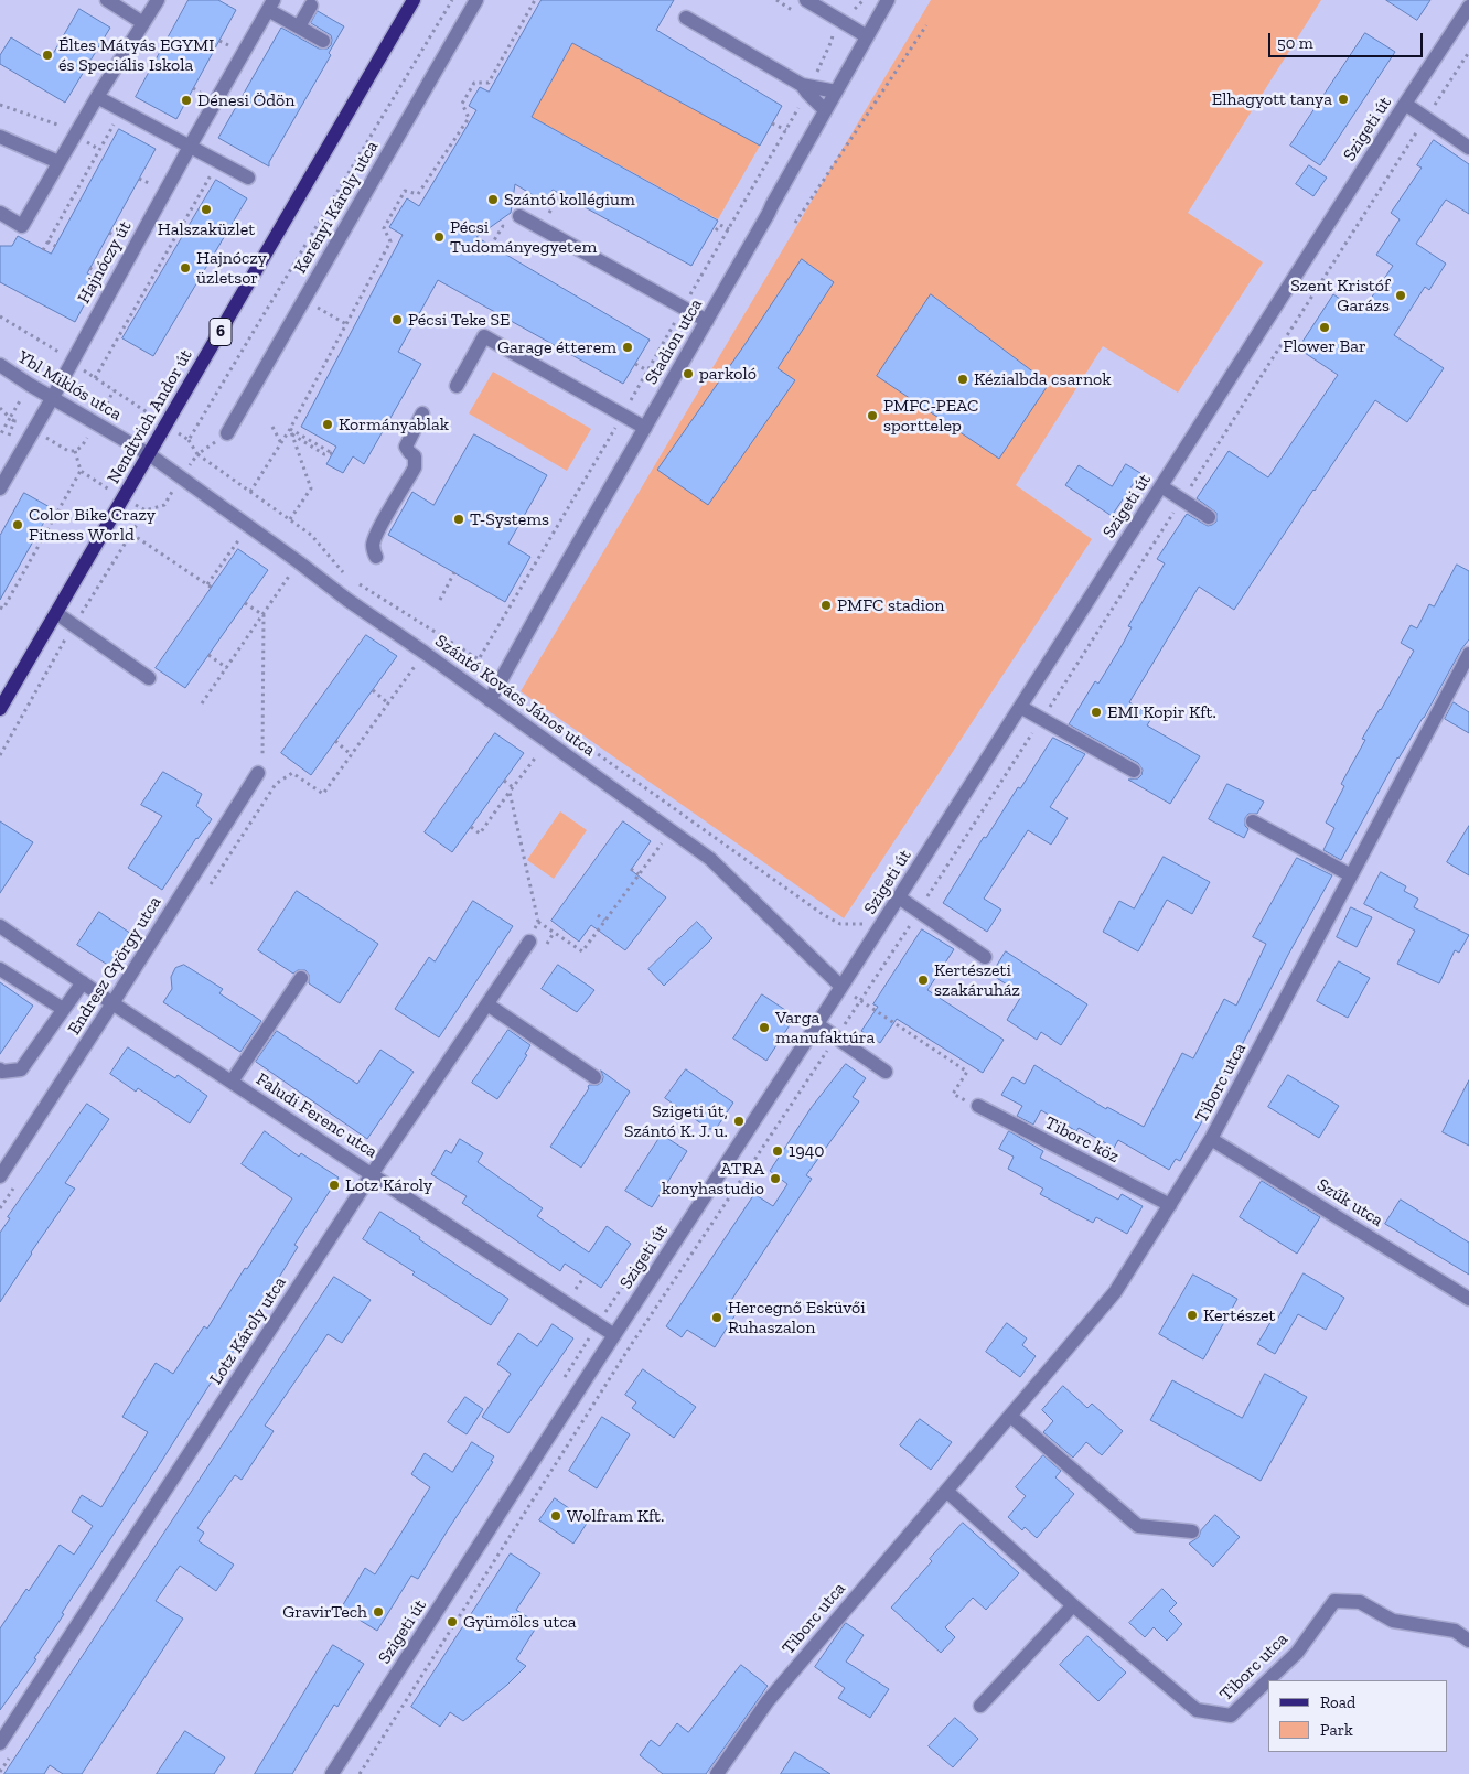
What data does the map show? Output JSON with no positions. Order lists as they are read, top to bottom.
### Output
{
  "streets": {
    "main road": ["6", "Nendtvich Andor út"],
    "street": [
      "Szigeti út",
      "Kerényi Károly utca",
      "Hajnóczy út",
      "Stadion utca",
      "Ybl Miklós utca",
      "Szántó Kovács János utca",
      "Endresz György utca",
      "Tiborc utca",
      "Faludi Ferenc utca",
      "Tiborc köz",
      "Szűk utca",
      "Lotz Károly utca"
    ]
  },
  "crossings": [
    ["Szigeti út", "Szántó Kovács János utca"],
    ["Szigeti út", "Faludi Ferenc utca"],
    ["Hajnóczy út", "Ybl Miklós utca"],
    ["Stadion utca", "Szántó Kovács János utca"],
    ["Ybl Miklós utca", "Nendtvich Andor út"],
    ["Ybl Miklós utca", "Szántó Kovács János utca"],
    ["Nendtvich Andor út", "Szántó Kovács János utca"],
    ["Endresz György utca", "Faludi Ferenc utca"],
    ["Tiborc utca", "Tiborc köz"],
    ["Tiborc utca", "Szűk utca"],
    ["Faludi Ferenc utca", "Lotz Károly utca"]
  ],
  "places": [
    "Éltes Mátyás EGYMI és Speciális Iskola",
    "Elhagyott tanya",
    "Dénesi Ödön",
    "Szántó kollégium",
    "Halszaküzlet",
    "Pécsi Tudományegyetem",
    "Hajnóczy üzletsor",
    "Szent Kristóf Garázs",
    "Pécsi Teke SE",
    "Flower Bar",
    "Garage étterem",
    "parkoló",
    "Kézialbda csarnok",
    "PMFC-PEAC sporttelep",
    "Kormányablak",
    "T-Systems",
    "Color Bike Crazy Fitness World",
    "PMFC stadion",
    "EMI Kopir Kft.",
    "Kertészeti szakáruház",
    "Varga manufaktúra",
    "Szigeti út, Szántó K. J. u.",
    "1940",
    "ATRA konyhastudio",
    "Lotz Károly",
    "Kertészet",
    "Hercegnő Esküvői Ruhaszalon",
    "Wolfram Kft.",
    "GravirTech",
    "Gyümölcs utca"
  ],
  "legend": ["Road", "Park"],
  "scale_bar": "50 m"
}
